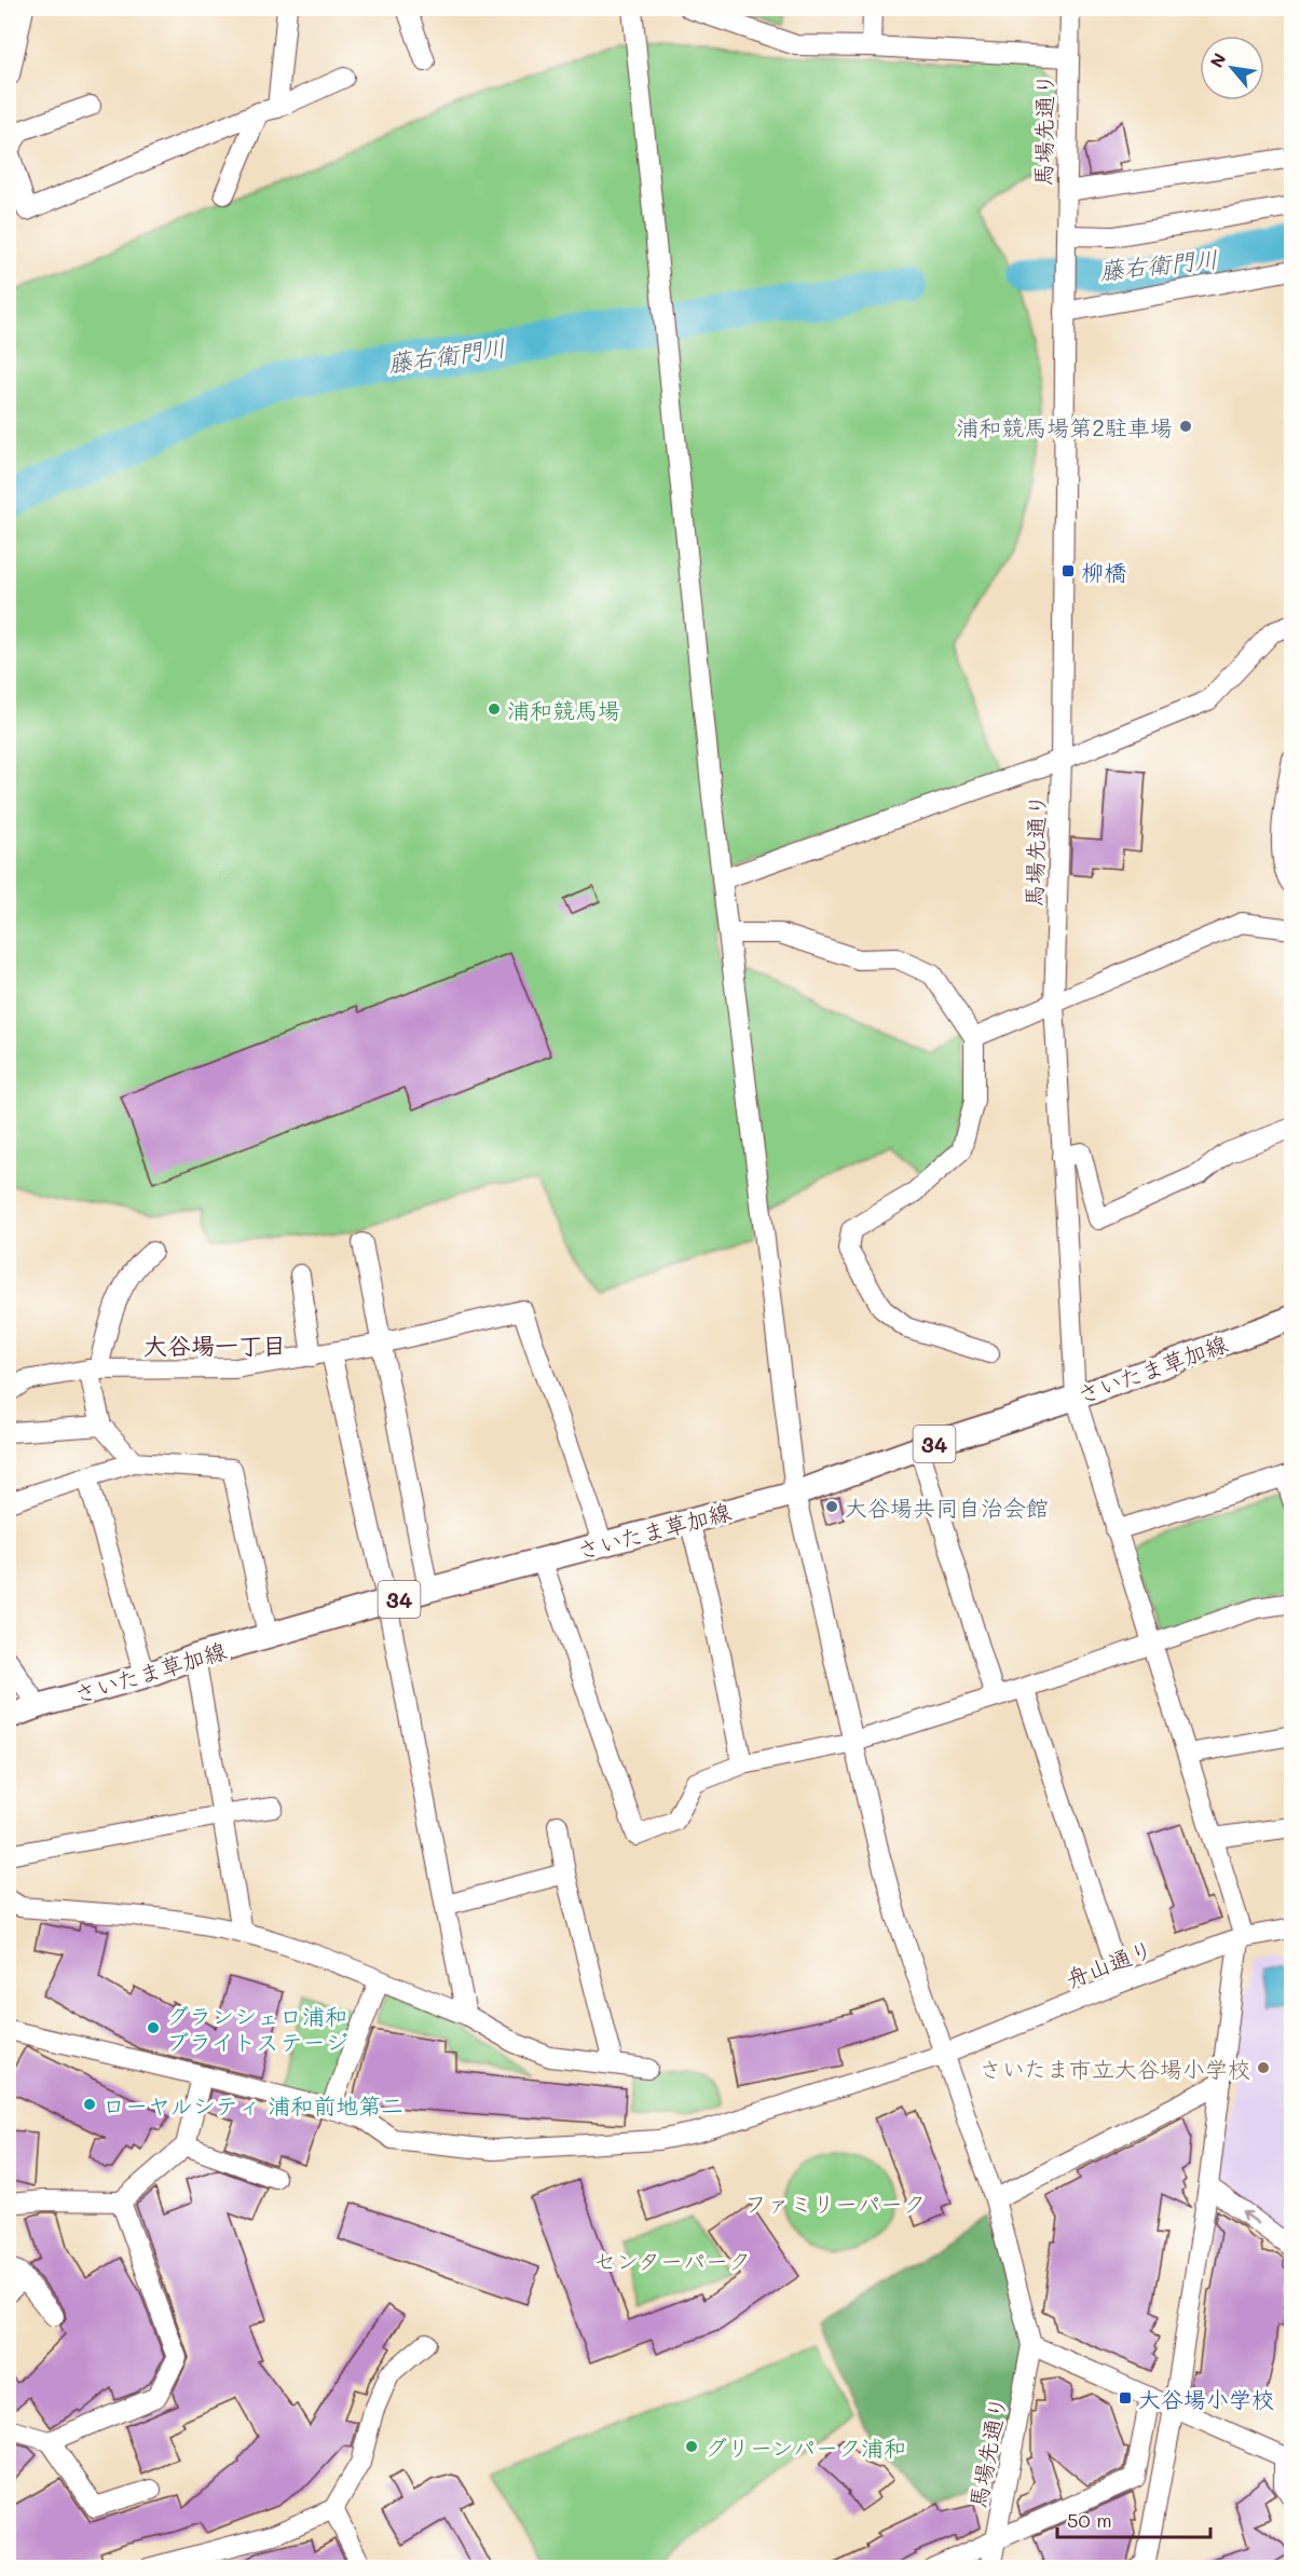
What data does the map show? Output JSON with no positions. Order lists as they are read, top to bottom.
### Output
{
  "streets": {
    "main road": ["さいたま草加線", "34"],
    "street": ["馬場先通り", "舟山通り"]
  },
  "crossings": [
    ["馬場先通り", "さいたま草加線"],
    ["馬場先通り", "舟山通り"]
  ],
  "districts": ["大谷場一丁目"],
  "water": ["藤右衛門川"],
  "parks": ["ファミリーパーク", "センターパーク"],
  "places": {
    "other": [
      "浦和競馬場第2駐車場",
      "浦和競馬場",
      "大谷場共同自治会館",
      "グランシェロ浦和 ブライトステージ",
      "さいたま市立大谷場小学校",
      "ローヤルシティ 浦和前地第二",
      "グリーンパーク浦和"
    ],
    "transit": ["柳橋", "大谷場小学校"]
  },
  "scale_bar": "50 m",
  "north": "top left"
}
